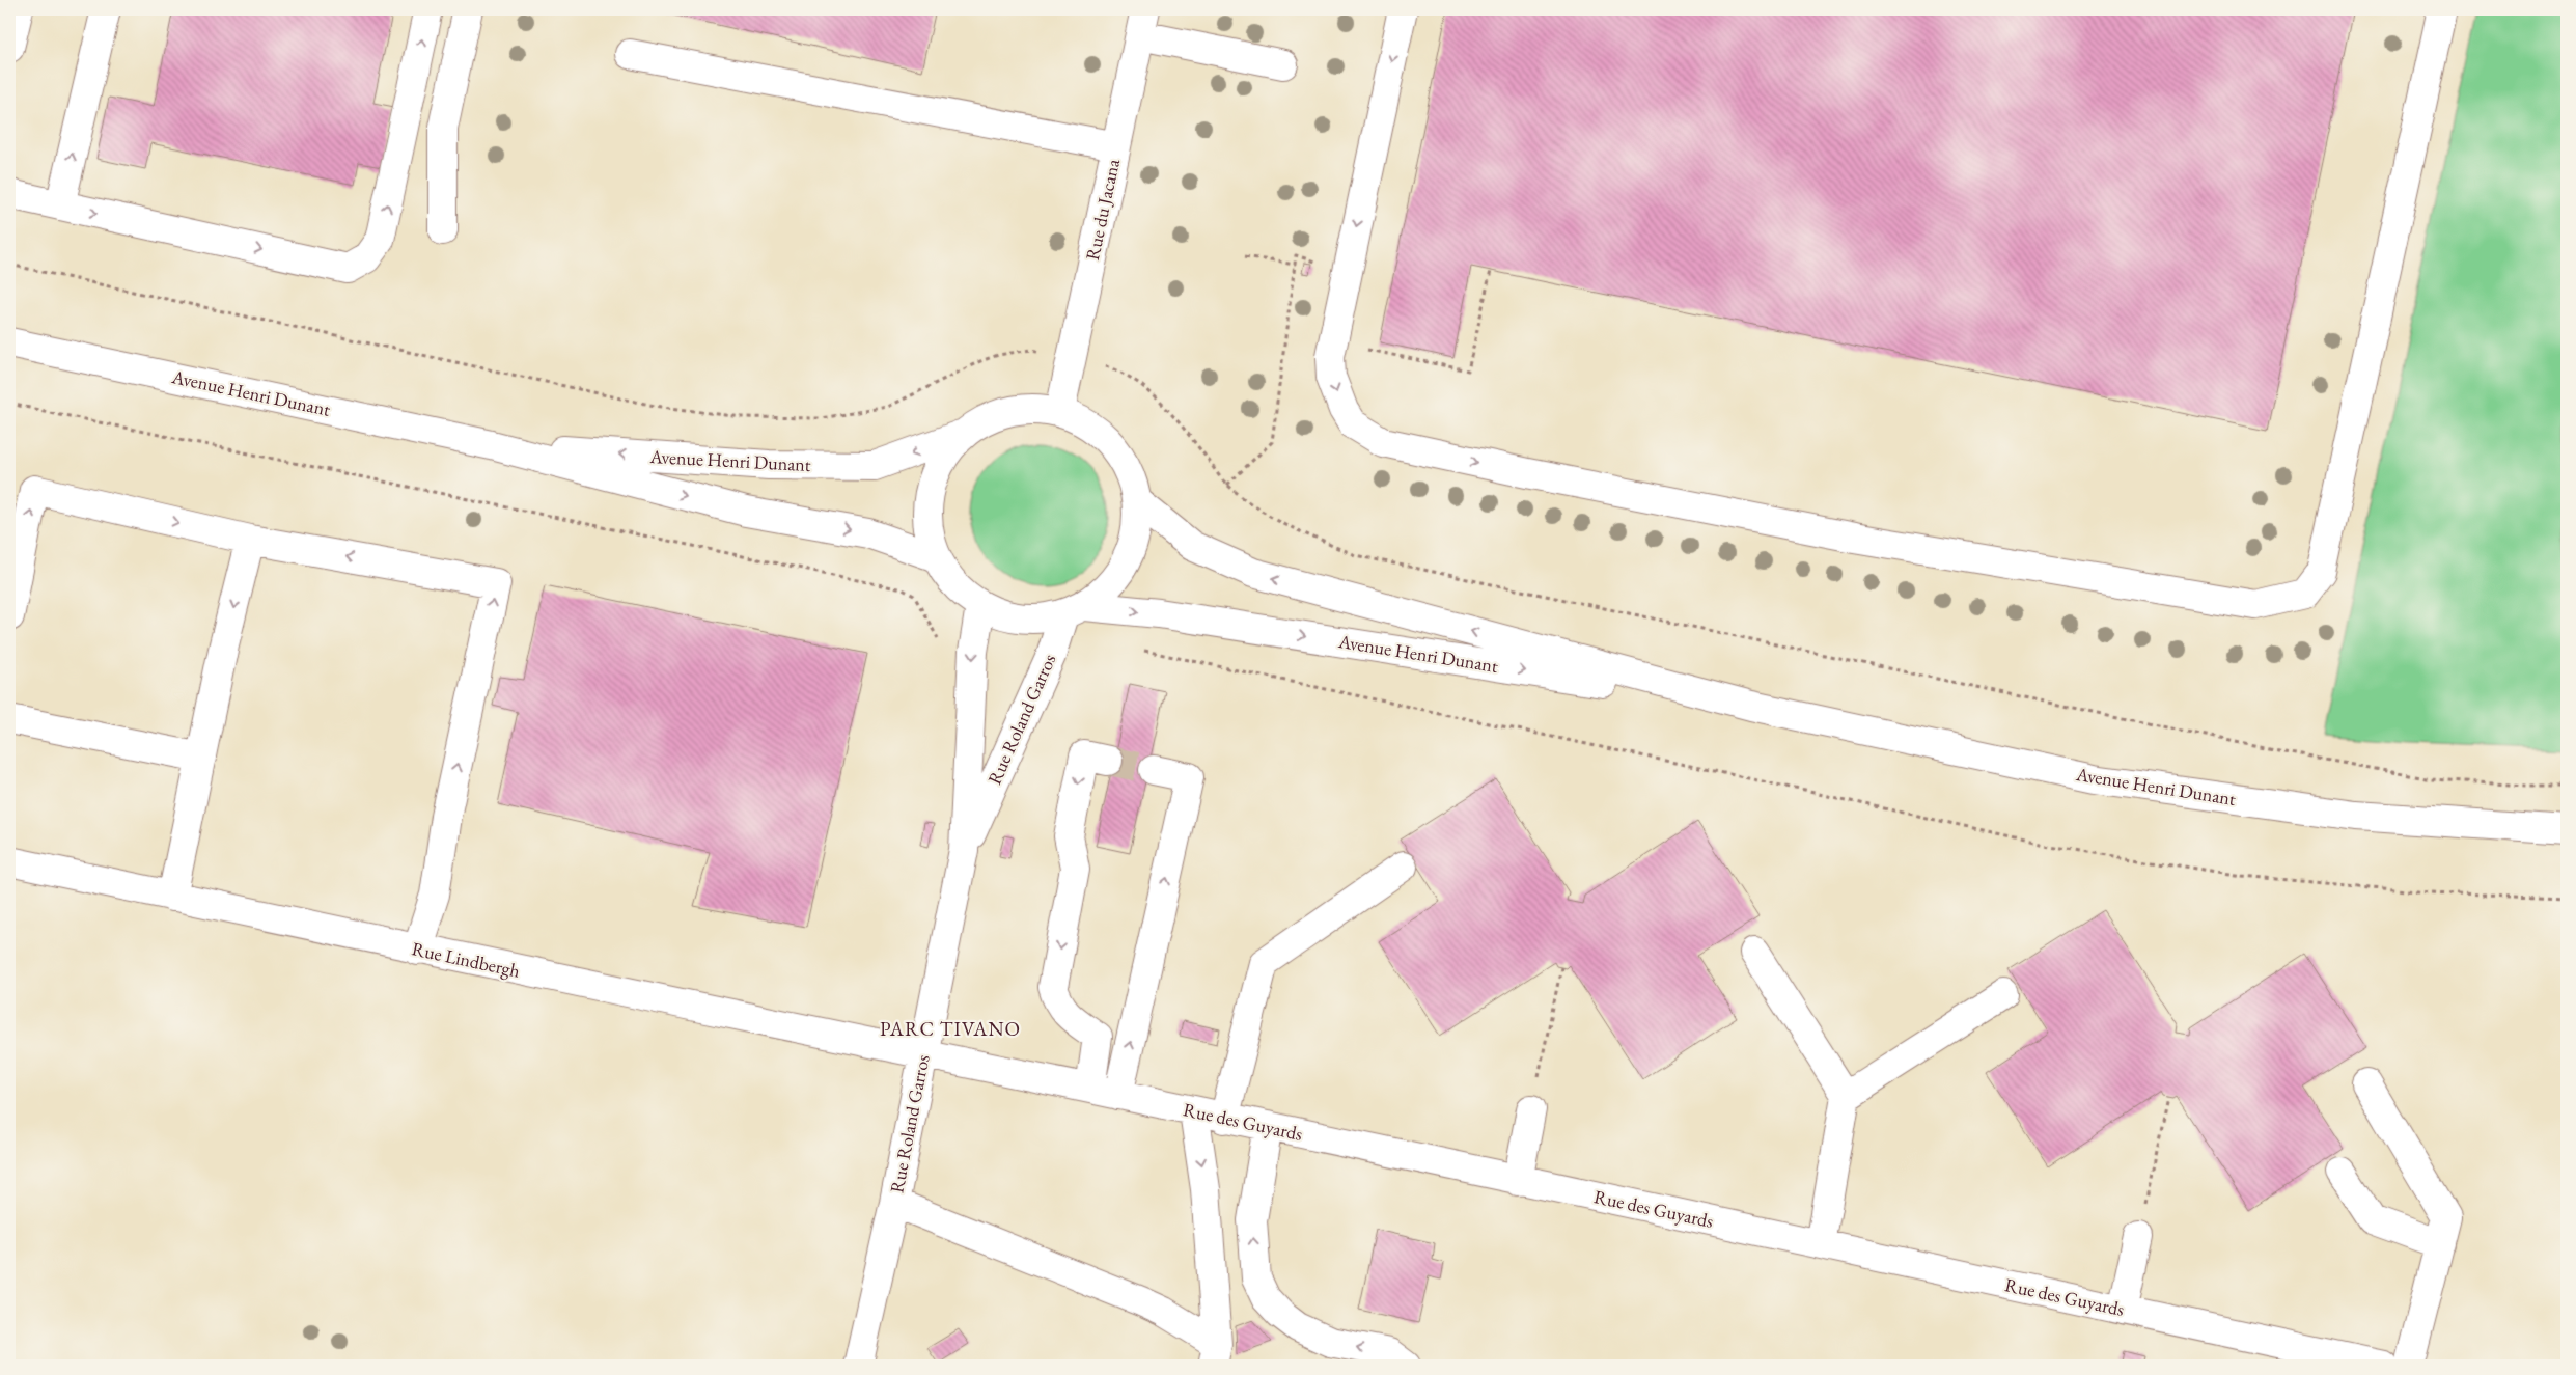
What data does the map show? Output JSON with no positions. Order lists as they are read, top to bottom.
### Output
{
  "streets": {
    "main road": [
      "Rue du Jacana",
      "Avenue Henri Dunant",
      "Rue Roland Garros",
      "Rue Lindbergh",
      "Rue des Guyards"
    ]
  },
  "crossings": [
    ["Avenue Henri Dunant", "Rue Roland Garros"],
    ["Rue Roland Garros", "Rue Lindbergh"],
    ["Rue Roland Garros", "Rue des Guyards"],
    ["Rue Lindbergh", "Rue des Guyards"]
  ],
  "districts": ["PARC TIVANO"]
}
